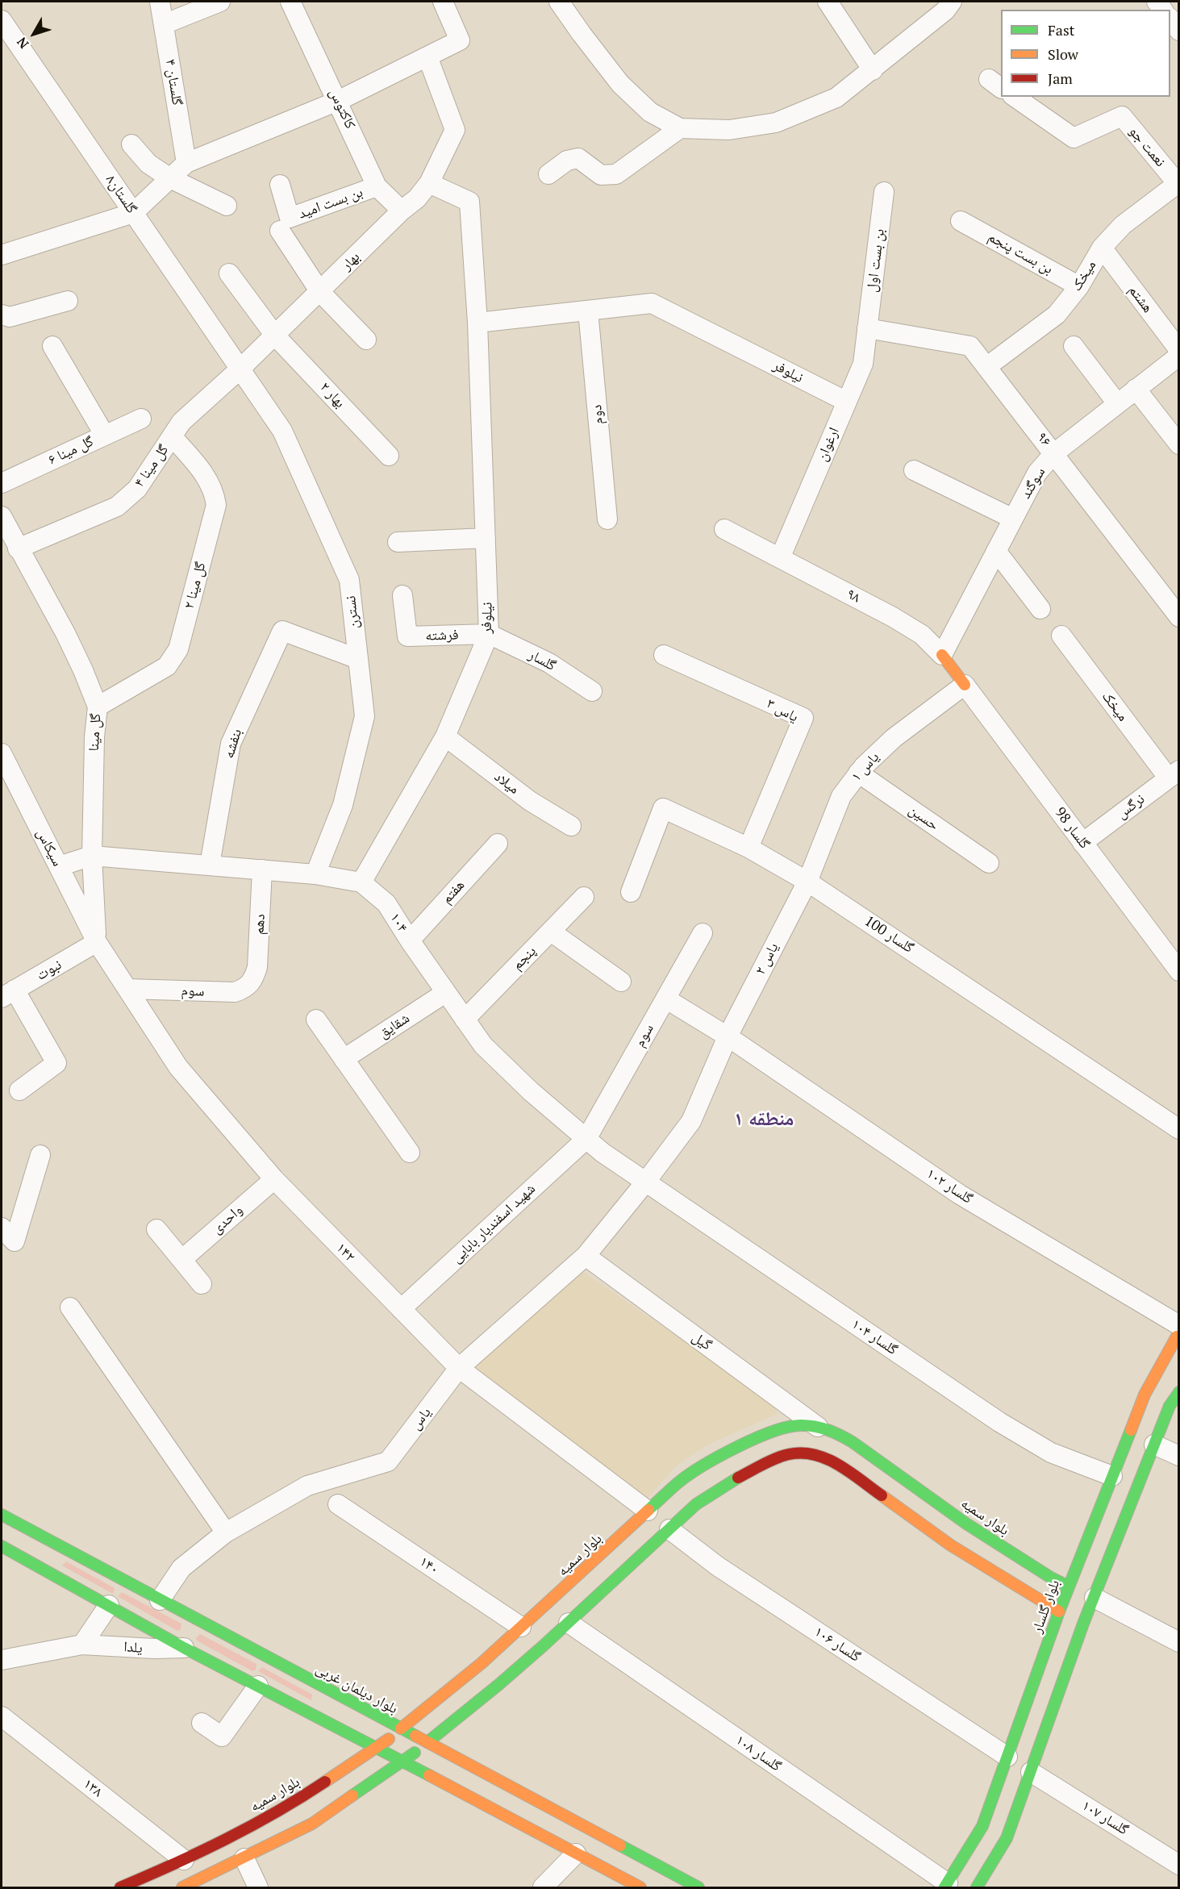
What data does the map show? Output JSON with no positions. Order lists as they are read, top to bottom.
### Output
{
  "streets": {
    "main road": [
      "۹۸",
      "بلوار سمیه",
      "بلوار گلسار",
      "بلوار دیلمان غربی"
    ],
    "street": [
      "گلستان ۴",
      "کاکتوس",
      "نعمت جو",
      "گلستان۸",
      "بن بست امید",
      "بن بست پنجم",
      "بن بست اول",
      "بهار",
      "میخک",
      "هشتم",
      "نیلوفر",
      "بهار ۲",
      "دوم",
      "۹۶",
      "ارغوان",
      "گل مینا ۶",
      "گل مینا ۴",
      "سوگند",
      "گل مینا ۲",
      "نسترن",
      "فرشته",
      "گلسار",
      "یاس ۳",
      "گل مینا",
      "بنفشه",
      "یاس ۱",
      "میلاد",
      "نرگس",
      "حسین",
      "گلسار 98",
      "سیکاس",
      "هفتم",
      "۱۰۴",
      "دهم",
      "گلسار 100",
      "پنجم",
      "یاس ۲",
      "نبوت",
      "سوم",
      "شقایق",
      "گلسار ۱۰۲",
      "واحدی",
      "شهید اسفندیار بابایی",
      "۱۴۲",
      "گلسار ۱۰۴",
      "گیل",
      "یاس",
      "۱۴۰",
      "گلسار ۱۰۶",
      "یلدا",
      "گلسار ۱۰۸",
      "۱۳۸",
      "گلسار ۱۰۷"
    ]
  },
  "crossings": [
    ["کاکتوس", "بن بست امید"],
    ["کاکتوس", "بهار"],
    ["نعمت جو", "میخک"],
    ["گلستان۸", "بهار"],
    ["گلستان۸", "گل مینا ۴"],
    ["گلستان۸", "نسترن"],
    ["بن بست پنجم", "میخک"],
    ["بن بست اول", "۹۶"],
    ["بن بست اول", "ارغوان"],
    ["بهار", "نیلوفر"],
    ["بهار", "بهار ۲"],
    ["بهار", "گل مینا ۴"],
    ["بهار", "نسترن"],
    ["میخک", "هشتم"],
    ["میخک", "۹۶"],
    ["میخک", "نرگس"],
    ["نیلوفر", "دوم"],
    ["نیلوفر", "ارغوان"],
    ["نیلوفر", "فرشته"],
    ["نیلوفر", "گلسار"],
    ["نیلوفر", "میلاد"],
    ["نیلوفر", "۱۰۴"],
    ["۹۶", "ارغوان"],
    ["۹۶", "سوگند"],
    ["ارغوان", "۹۸"],
    ["گل مینا ۴", "گل مینا ۲"],
    ["گل مینا ۴", "نسترن"],
    ["گل مینا ۴", "گل مینا"],
    ["سوگند", "۹۸"],
    ["گل مینا ۲", "گل مینا"],
    ["۹۸", "یاس ۱"],
    ["۹۸", "گلسار 98"],
    ["نسترن", "بنفشه"],
    ["فرشته", "گلسار"],
    ["یاس ۳", "گلسار 100"],
    ["گل مینا", "سیکاس"],
    ["گل مینا", "نبوت"],
    ["گل مینا", "۱۴۲"],
    ["یاس ۱", "حسین"],
    ["یاس ۱", "گلسار 98"],
    ["یاس ۱", "گلسار 100"],
    ["یاس ۱", "یاس ۲"],
    ["نرگس", "گلسار 98"],
    ["سیکاس", "نبوت"],
    ["سیکاس", "۱۴۲"],
    ["هفتم", "۱۰۴"],
    ["۱۰۴", "پنجم"],
    ["۱۰۴", "یاس ۲"],
    ["۱۰۴", "سوم"],
    ["۱۰۴", "شقایق"],
    ["۱۰۴", "شهید اسفندیار بابایی"],
    ["۱۰۴", "گلسار ۱۰۴"],
    ["دهم", "سوم"],
    ["گلسار 100", "یاس ۲"],
    ["یاس ۲", "گلسار ۱۰۲"],
    ["یاس ۲", "گلسار ۱۰۴"],
    ["نبوت", "۱۴۲"],
    ["سوم", "گلسار ۱۰۲"],
    ["سوم", "شهید اسفندیار بابایی"],
    ["سوم", "۱۴۲"],
    ["گلسار ۱۰۲", "بلوار گلسار"],
    ["واحدی", "۱۴۲"],
    ["شهید اسفندیار بابایی", "۱۴۲"],
    ["۱۴۲", "یاس"],
    ["۱۴۲", "بلوار سمیه"],
    ["۱۴۲", "گلسار ۱۰۶"],
    ["گلسار ۱۰۴", "بلوار گلسار"],
    ["گیل", "یاس"],
    ["گیل", "بلوار سمیه"],
    ["یاس", "بلوار دیلمان غربی"],
    ["بلوار سمیه", "۱۴۰"],
    ["بلوار سمیه", "بلوار گلسار"],
    ["بلوار سمیه", "گلسار ۱۰۶"],
    ["بلوار سمیه", "بلوار دیلمان غربی"],
    ["بلوار سمیه", "گلسار ۱۰۸"],
    ["بلوار سمیه", "۱۳۸"],
    ["بلوار گلسار", "گلسار ۱۰۶"],
    ["بلوار گلسار", "گلسار ۱۰۸"],
    ["بلوار گلسار", "گلسار ۱۰۷"]
  ],
  "districts": ["منطقه ۱"],
  "legend": ["Fast", "Slow", "Jam"],
  "north": "bottom left"
}
